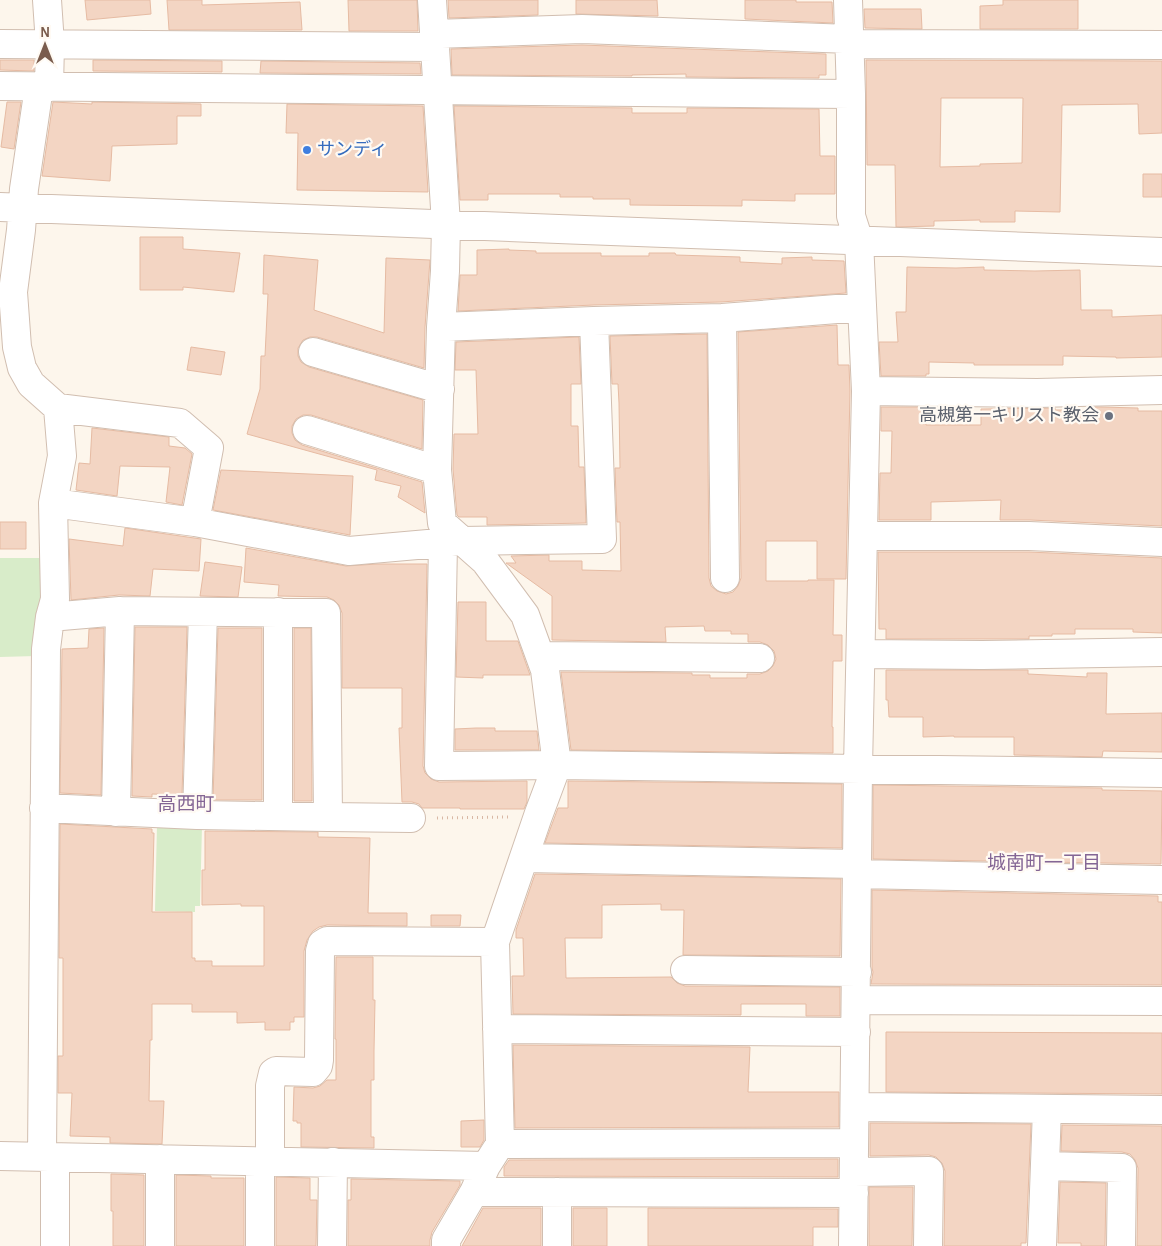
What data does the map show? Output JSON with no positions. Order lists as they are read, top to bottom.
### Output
{
  "districts": ["高西町", "城南町一丁目"],
  "places": ["サンディ", "高槻第一キリスト教会"],
  "north": "top"
}
